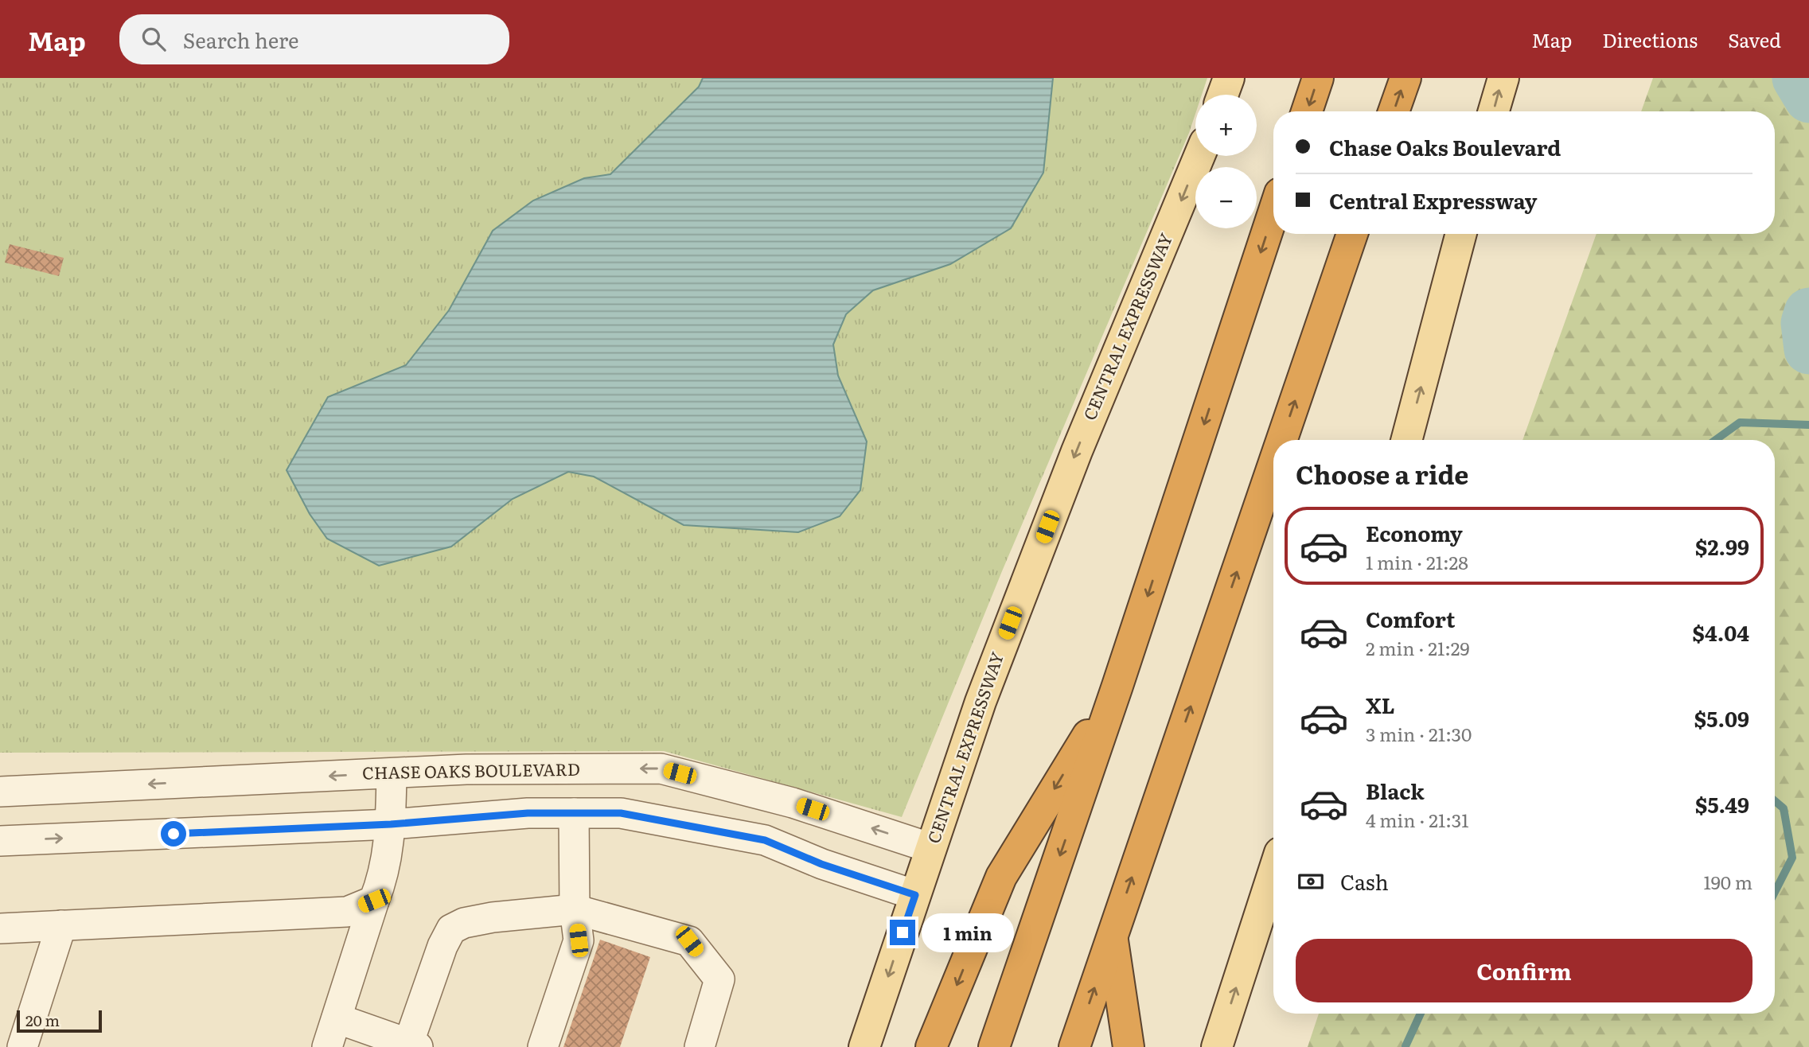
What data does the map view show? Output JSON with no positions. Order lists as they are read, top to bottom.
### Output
{
  "streets": {
    "main road": ["CENTRAL EXPRESSWAY"],
    "street": ["CHASE OAKS BOULEVARD"]
  },
  "crossings": [
    ["CENTRAL EXPRESSWAY", "CHASE OAKS BOULEVARD"]
  ],
  "one_way": ["CENTRAL EXPRESSWAY"],
  "scale_bar": "20 m",
  "page": {
    "header": "Map",
    "search": "Search here",
    "nav": ["Map", "Directions", "Saved"],
    "map_buttons": ["+", "−"],
    "banner": ["Chase Oaks Boulevard", "Central Expressway"],
    "heading": "Choose a ride",
    "list": [
      {
        "name": "Economy",
        "note": "1 min · 21:28",
        "value": "$2.99"
      },
      {
        "name": "Comfort",
        "note": "2 min · 21:29",
        "value": "$4.04"
      },
      {
        "name": "XL",
        "note": "3 min · 21:30",
        "value": "$5.09"
      },
      {
        "name": "Black",
        "note": "4 min · 21:31",
        "value": "$5.49"
      }
    ],
    "pay": ["Cash", "190 m"],
    "bubble": "1 min",
    "buttons": "Confirm",
    "scale": "20 m"
  }
}
